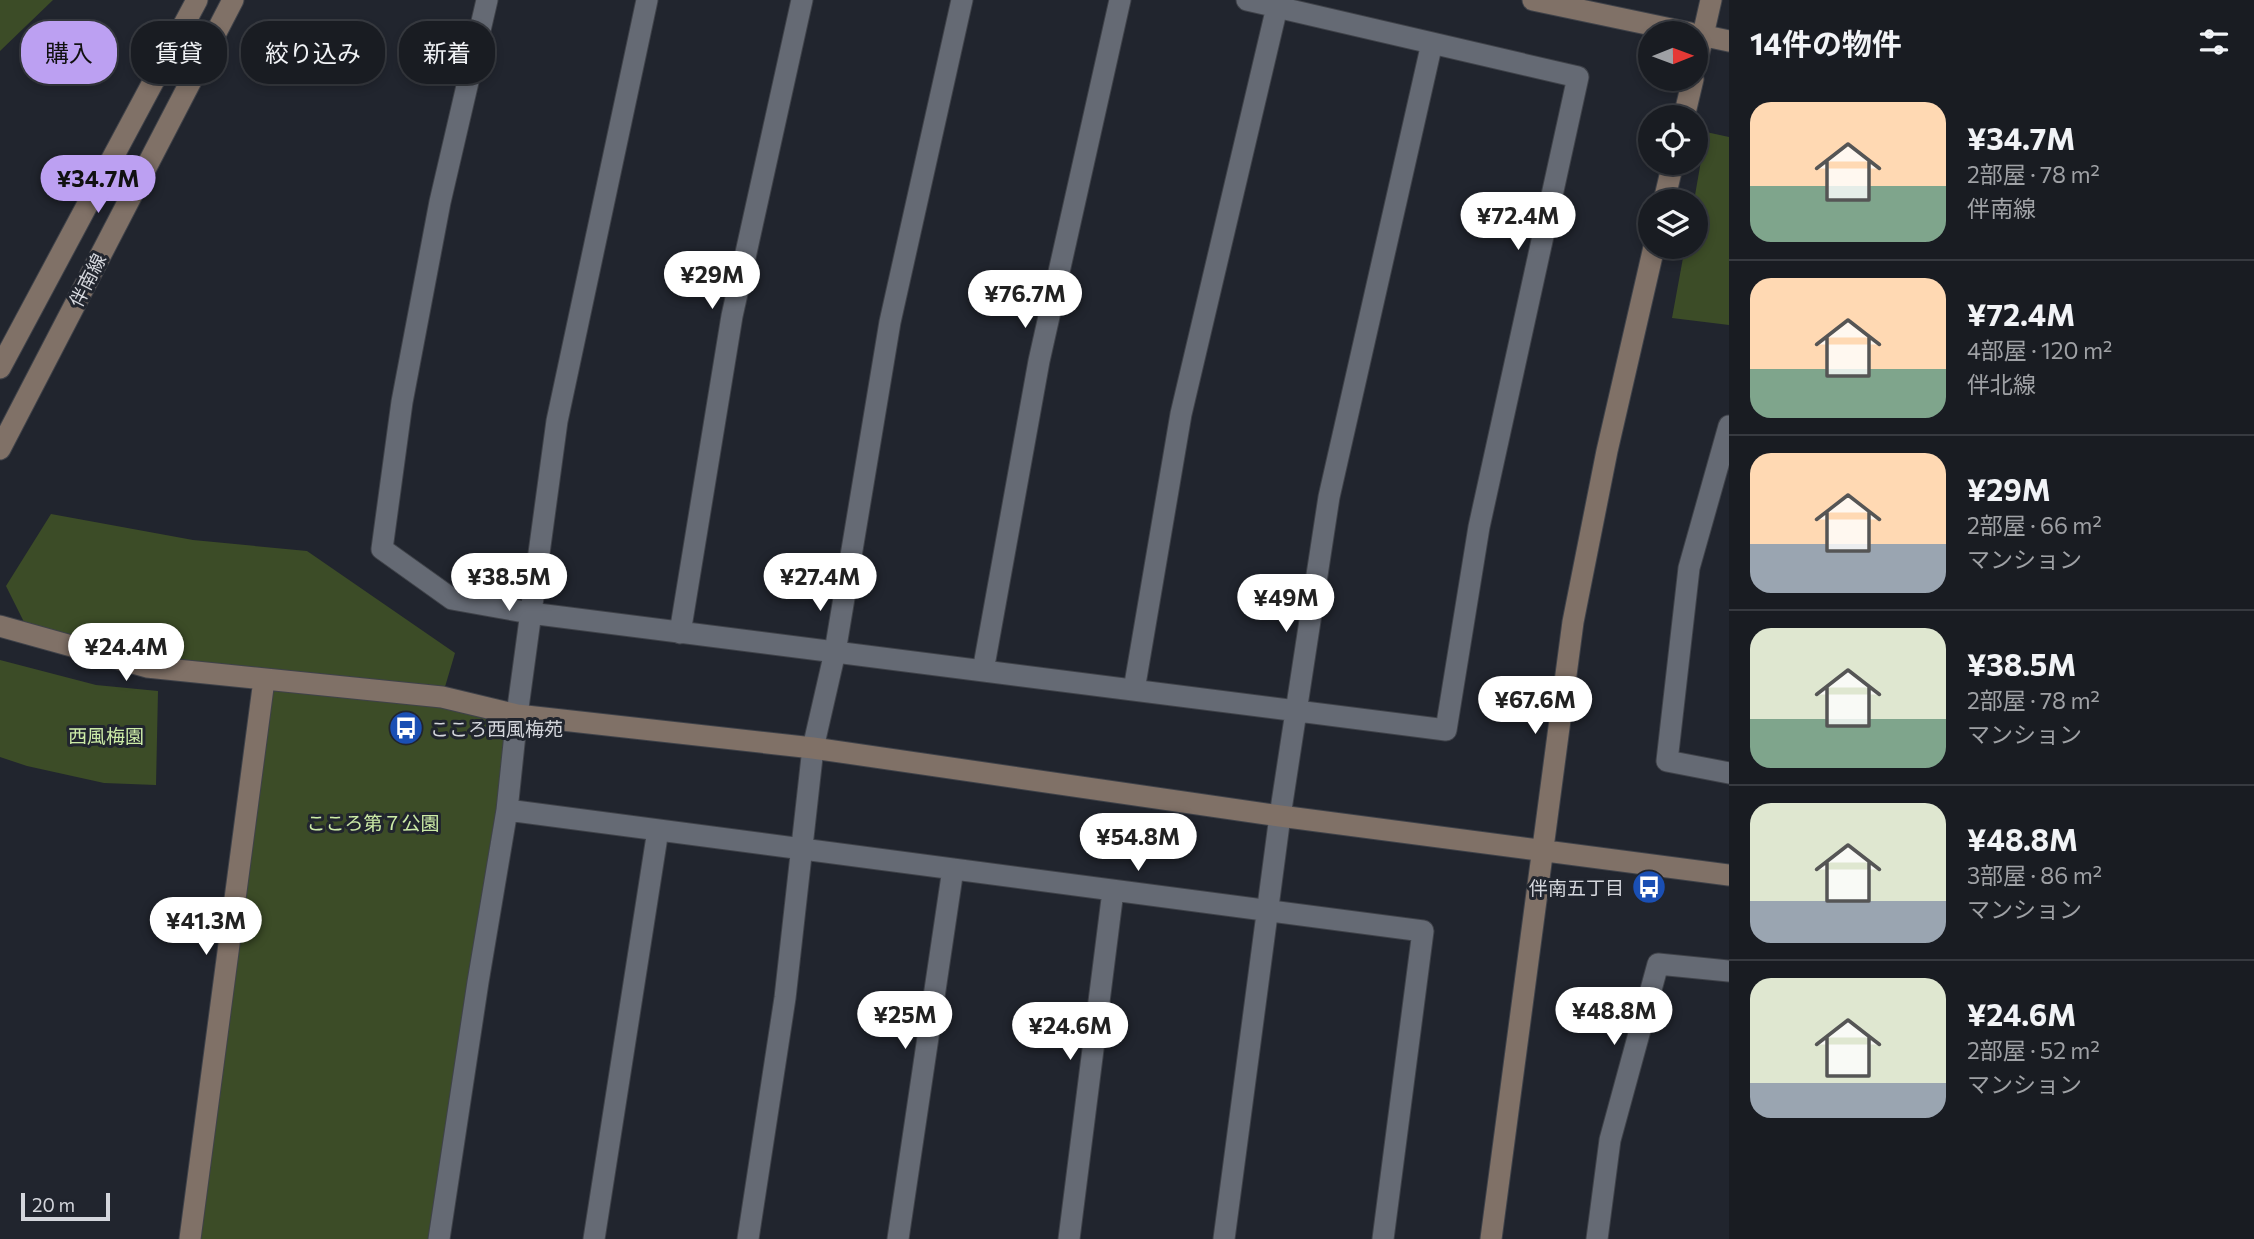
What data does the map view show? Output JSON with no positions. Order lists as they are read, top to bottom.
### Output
{
  "streets": {
    "street": ["伴南線"]
  },
  "parks": ["西風梅園", "こころ第７公園"],
  "places": {
    "bus stop": ["こころ西風梅苑", "伴南五丁目"]
  },
  "scale_bar": "20 m",
  "north": "right",
  "page": {
    "heading": "14件の物件",
    "chip": [
      "購入",
      "賃貸",
      "絞り込み",
      "新着"
    ],
    "list": [
      {
        "name": "¥34.7M",
        "note": "2部屋 · 78 m² · 伴南線"
      },
      {
        "name": "¥72.4M",
        "note": "4部屋 · 120 m² · 伴北線"
      },
      {
        "name": "¥29M",
        "note": "2部屋 · 66 m² · マンション"
      },
      {
        "name": "¥38.5M",
        "note": "2部屋 · 78 m² · マンション"
      },
      {
        "name": "¥48.8M",
        "note": "3部屋 · 86 m² · マンション"
      },
      {
        "name": "¥24.6M",
        "note": "2部屋 · 52 m² · マンション"
      }
    ],
    "price": [
      "¥34.7M",
      "¥72.4M",
      "¥29M",
      "¥76.7M",
      "¥38.5M",
      "¥27.4M",
      "¥49M",
      "¥24.4M",
      "¥67.6M",
      "¥54.8M",
      "¥41.3M",
      "¥48.8M",
      "¥25M",
      "¥24.6M"
    ],
    "scale": "20 m"
  }
}
